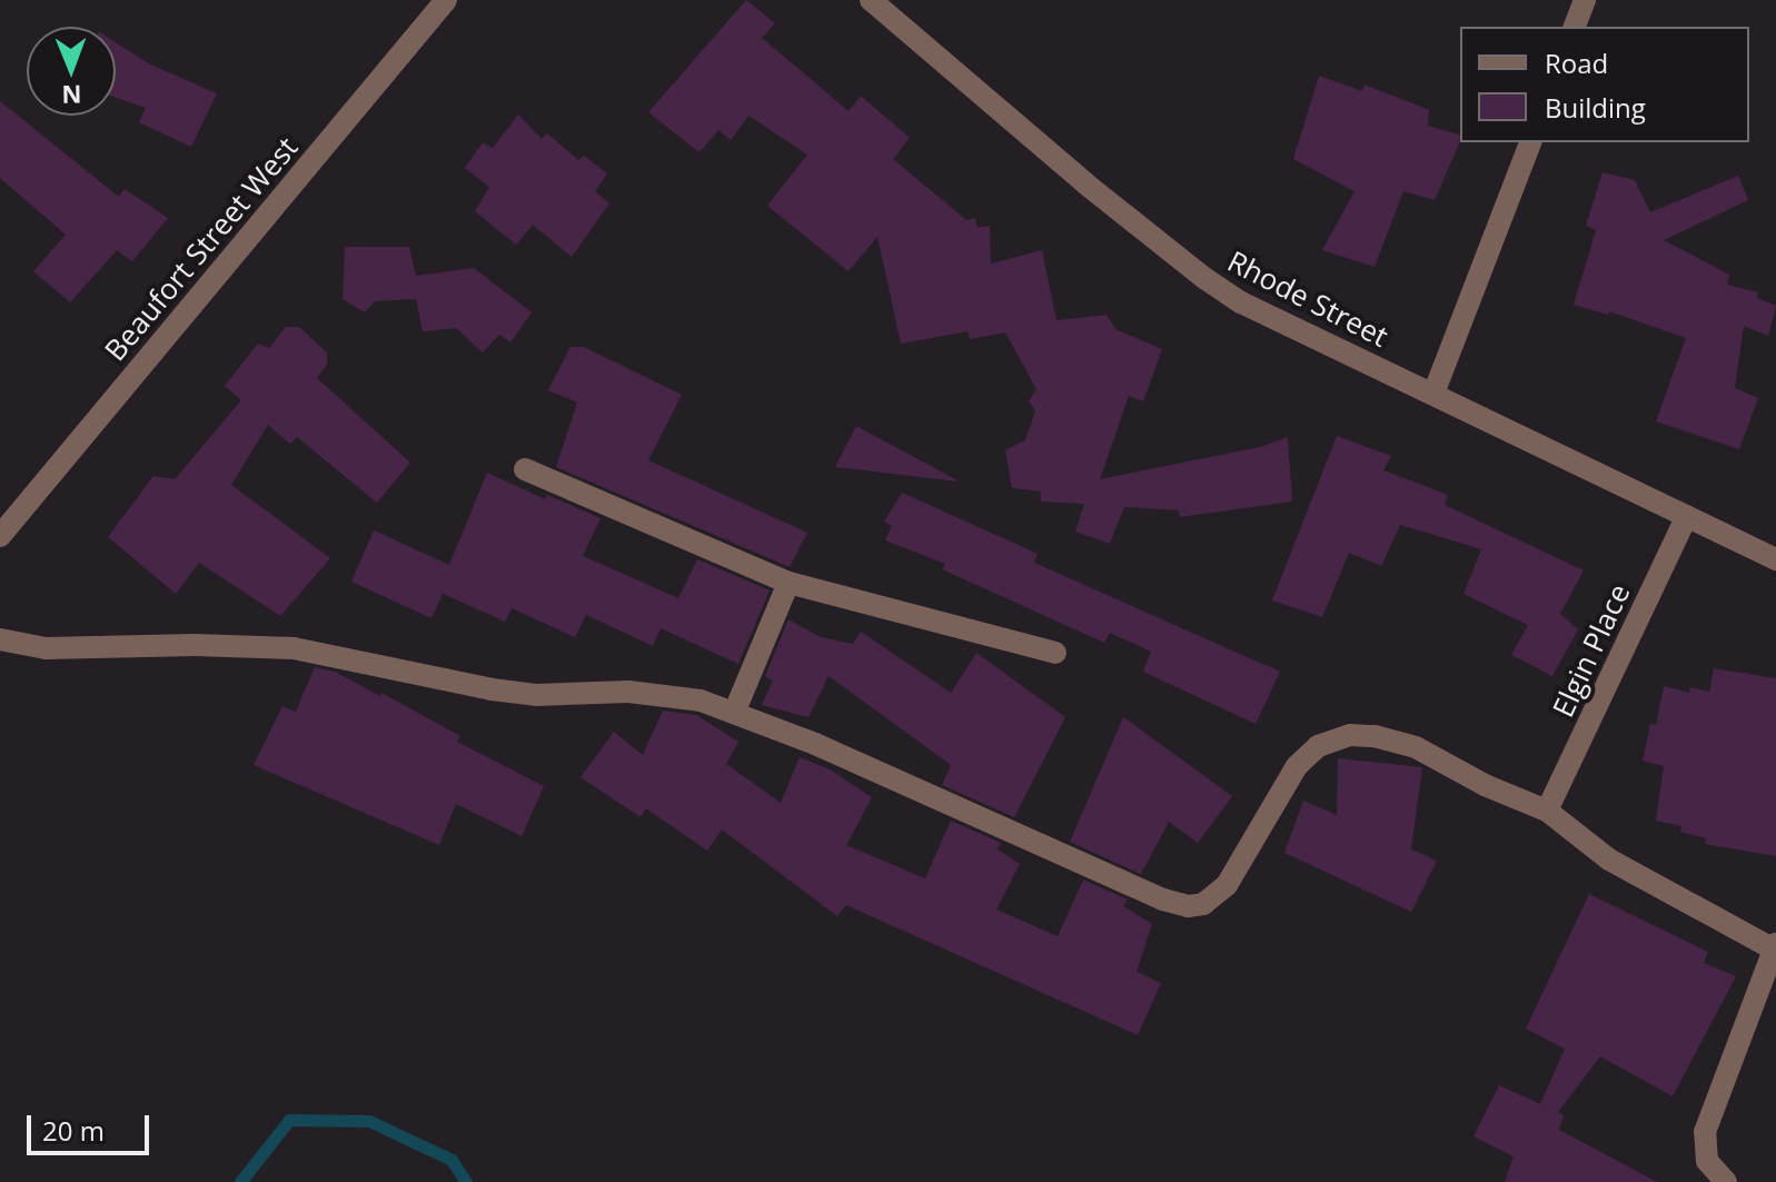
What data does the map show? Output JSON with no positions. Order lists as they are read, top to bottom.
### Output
{
  "streets": {
    "street": ["Beaufort Street West", "Rhode Street", "Elgin Place"]
  },
  "crossings": [
    ["Rhode Street", "Elgin Place"]
  ],
  "legend": ["Road", "Building"],
  "scale_bar": "20 m",
  "north": "bottom"
}
